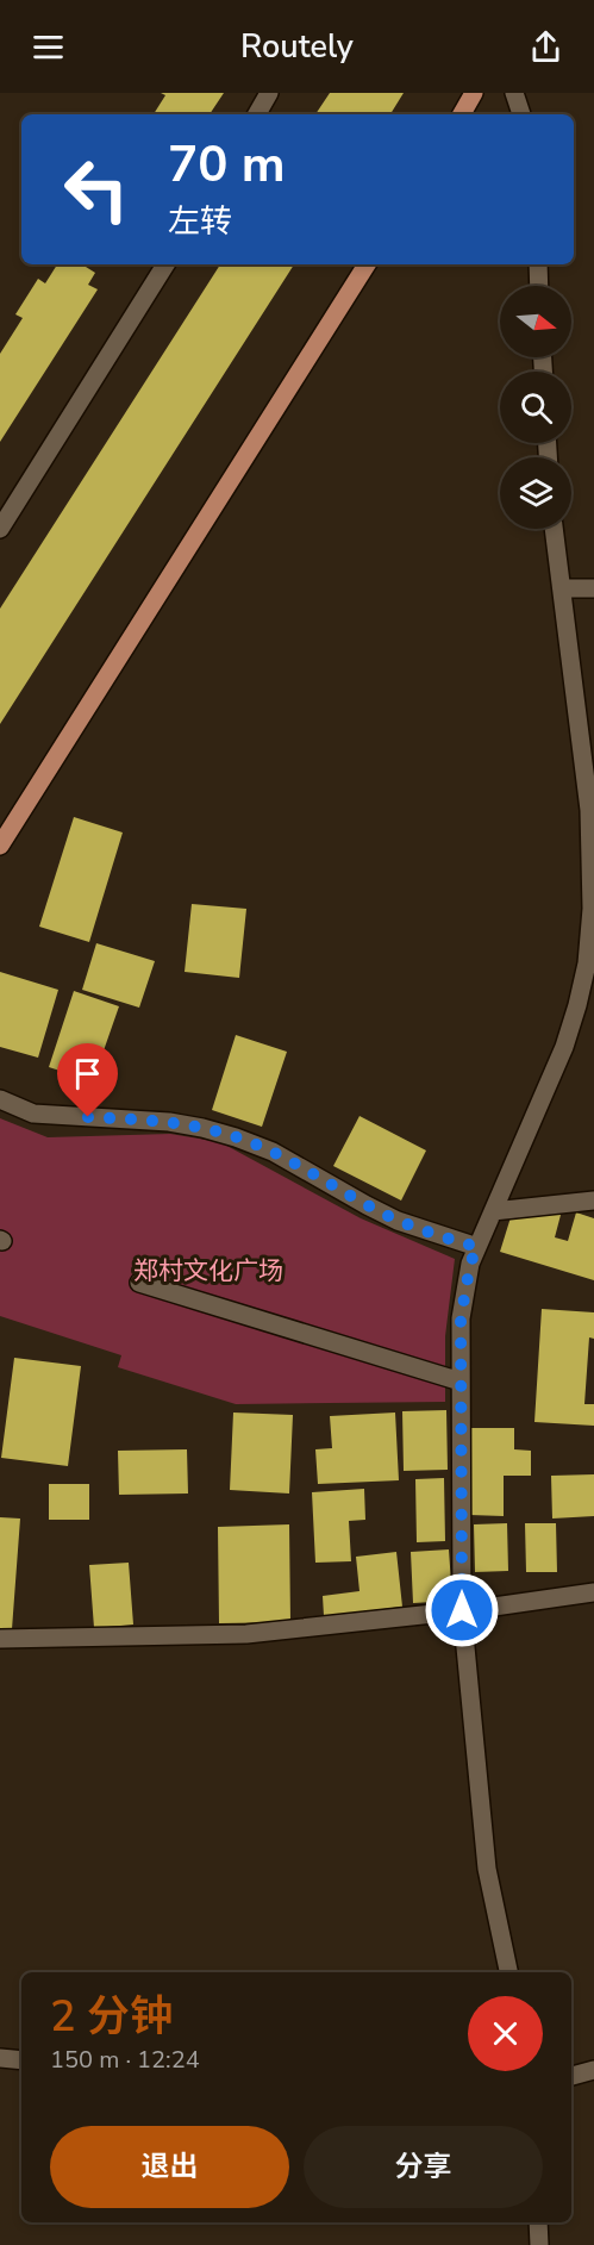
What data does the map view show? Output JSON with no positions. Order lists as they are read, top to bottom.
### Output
{
  "parks": ["郑村文化广场"],
  "north": "right",
  "page": {
    "header": "Routely",
    "turn": ["70 m", "左转"],
    "heading": ["2 分钟", "150 m · 12:24"],
    "buttons": ["退出", "分享"]
  }
}
